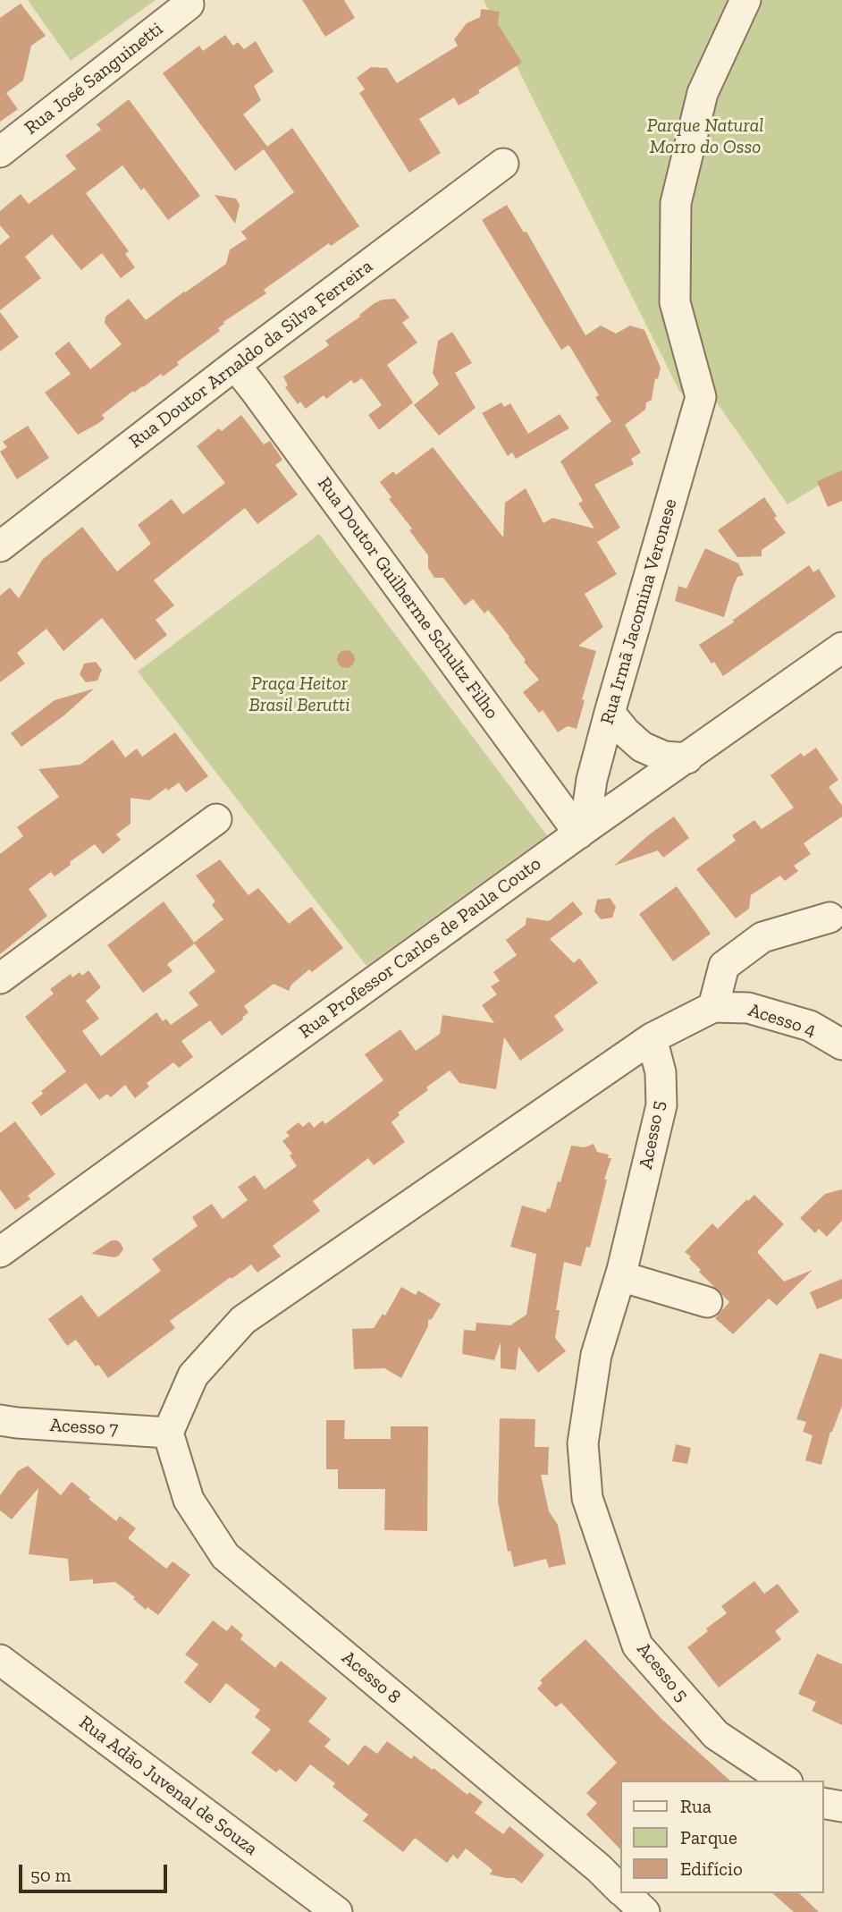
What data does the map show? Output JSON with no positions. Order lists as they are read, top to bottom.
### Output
{
  "streets": {
    "street": [
      "Rua José Sanguinetti",
      "Rua Doutor Arnaldo da Silva Ferreira",
      "Rua Doutor Guilherme Schultz Filho",
      "Rua Irmã Jacomina Veronese",
      "Rua Professor Carlos de Paula Couto",
      "Acesso 4",
      "Acesso 5",
      "Acesso 7",
      "Acesso 8",
      "Rua Adão Juvenal de Souza"
    ]
  },
  "crossings": [
    ["Rua Doutor Arnaldo da Silva Ferreira", "Rua Doutor Guilherme Schultz Filho"],
    ["Rua Doutor Guilherme Schultz Filho", "Rua Irmã Jacomina Veronese"],
    ["Rua Doutor Guilherme Schultz Filho", "Rua Professor Carlos de Paula Couto"],
    ["Rua Irmã Jacomina Veronese", "Rua Professor Carlos de Paula Couto"],
    ["Acesso 4", "Acesso 5"],
    ["Acesso 7", "Acesso 8"]
  ],
  "parks": ["Parque Natural Morro do Osso", "Praça Heitor Brasil Berutti"],
  "legend": ["Rua", "Parque", "Edifício"],
  "scale_bar": "50 m"
}
